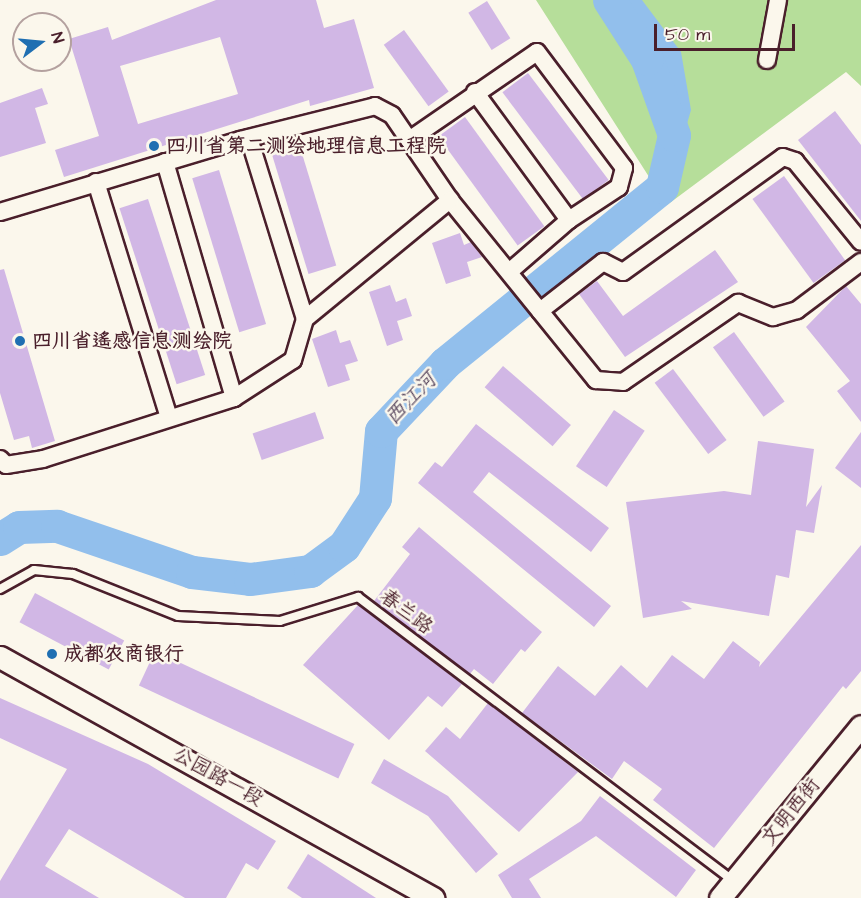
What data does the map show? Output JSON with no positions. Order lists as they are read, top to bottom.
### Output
{
  "streets": {
    "street": ["公园路一段", "文明西街"],
    "lane": ["春兰路"]
  },
  "crossings": [
    ["春兰路", "文明西街"]
  ],
  "water": ["西江河"],
  "places": ["四川省第二测绘地理信息工程院", "四川省遥感信息测绘院", "成都农商银行"],
  "scale_bar": "50 m",
  "north": "right"
}
